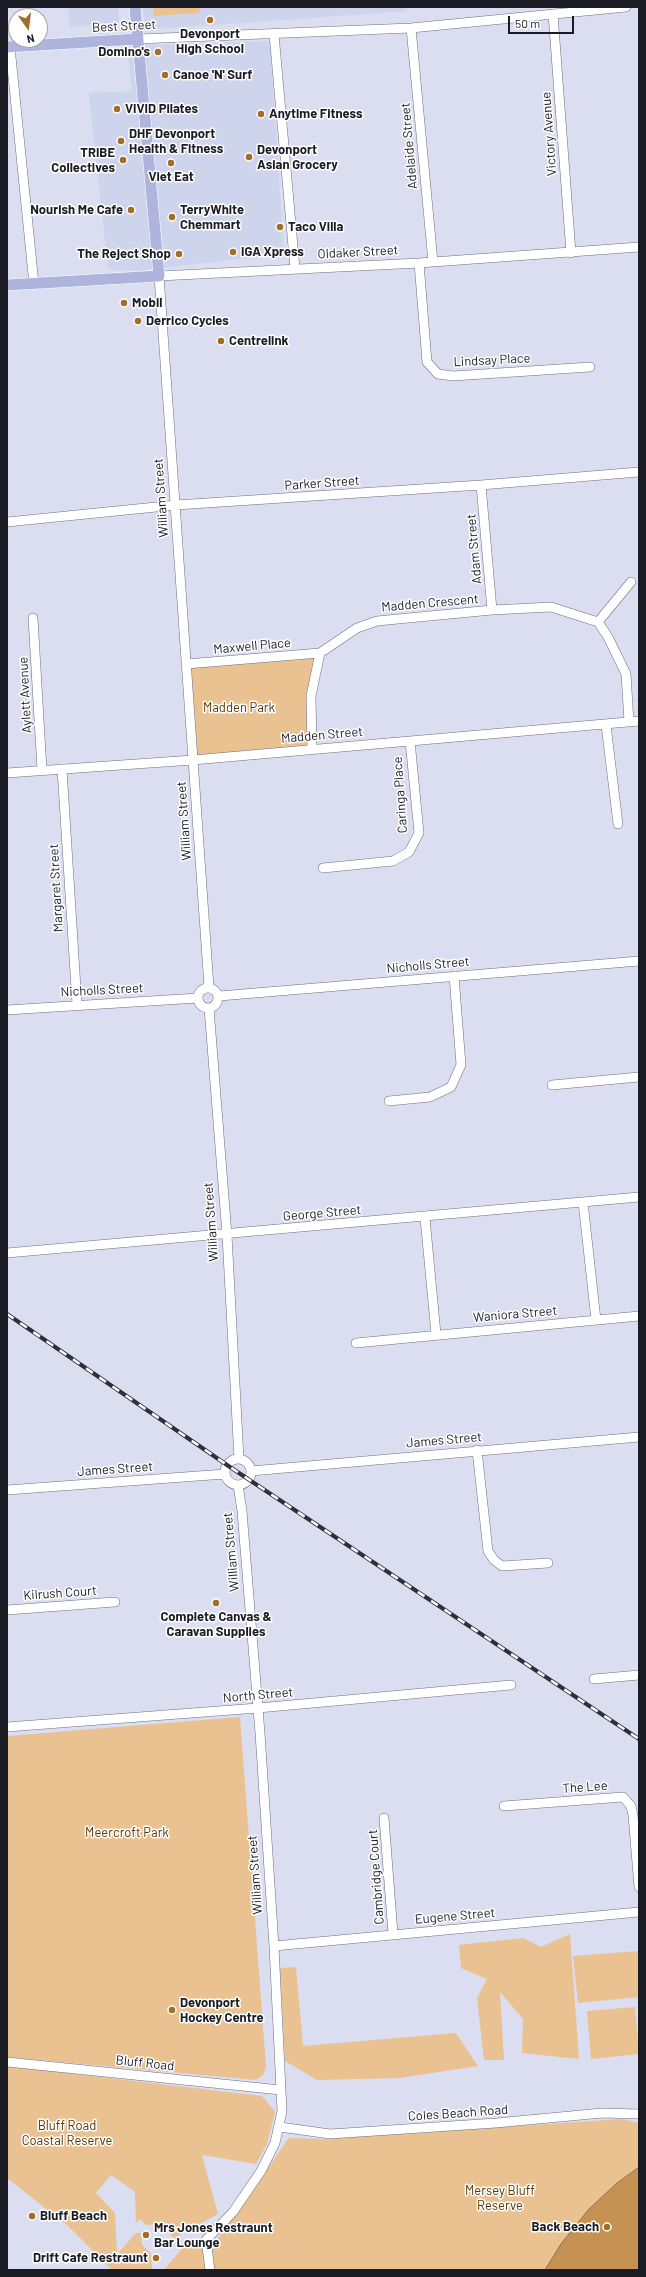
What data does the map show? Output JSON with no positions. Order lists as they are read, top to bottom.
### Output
{
  "streets": {
    "main road": ["Best Street", "Oldaker Street", "William Street"],
    "street": [
      "Victory Avenue",
      "Adelaide Street",
      "Lindsay Place",
      "Parker Street",
      "Adam Street",
      "Madden Crescent",
      "Maxwell Place",
      "Aylett Avenue",
      "Madden Street",
      "Caringa Place",
      "Margaret Street",
      "Nicholls Street",
      "George Street",
      "Waniora Street",
      "James Street",
      "Kilrush Court",
      "North Street",
      "The Lee",
      "Cambridge Court",
      "Eugene Street",
      "Bluff Road",
      "Coles Beach Road"
    ]
  },
  "crossings": [
    ["Best Street", "Victory Avenue"],
    ["Best Street", "Adelaide Street"],
    ["Best Street", "William Street"],
    ["Victory Avenue", "Oldaker Street"],
    ["Adelaide Street", "Oldaker Street"],
    ["Oldaker Street", "Lindsay Place"],
    ["Oldaker Street", "William Street"],
    ["Parker Street", "William Street"],
    ["Parker Street", "Adam Street"],
    ["William Street", "Maxwell Place"],
    ["William Street", "Madden Street"],
    ["William Street", "Nicholls Street"],
    ["William Street", "George Street"],
    ["William Street", "James Street"],
    ["William Street", "North Street"],
    ["William Street", "Eugene Street"],
    ["William Street", "Bluff Road"],
    ["William Street", "Coles Beach Road"],
    ["Adam Street", "Madden Crescent"],
    ["Madden Crescent", "Maxwell Place"],
    ["Aylett Avenue", "Madden Street"],
    ["Madden Street", "Caringa Place"],
    ["Madden Street", "Margaret Street"],
    ["Margaret Street", "Nicholls Street"],
    ["Cambridge Court", "Eugene Street"]
  ],
  "parks": [
    "Madden Park",
    "Meercroft Park",
    "Bluff Road Coastal Reserve",
    "Mersey Bluff Reserve"
  ],
  "places": [
    "Devonport High School",
    "Domino's",
    "Canoe 'N' Surf",
    "VIVID Pilates",
    "Anytime Fitness",
    "DHF Devonport Health & Fitness",
    "Devonport Asian Grocery",
    "TRIBE Collectives",
    "Viet Eat",
    "Nourish Me Cafe",
    "TerryWhite Chemmart",
    "Taco Villa",
    "IGA Xpress",
    "The Reject Shop",
    "Mobil",
    "Derrico Cycles",
    "Centrelink",
    "Complete Canvas & Caravan Supplies",
    "Devonport Hockey Centre",
    "Bluff Beach",
    "Back Beach",
    "Mrs Jones Restraunt Bar Lounge",
    "Drift Cafe Restraunt"
  ],
  "scale_bar": "50 m",
  "north": "bottom"
}
